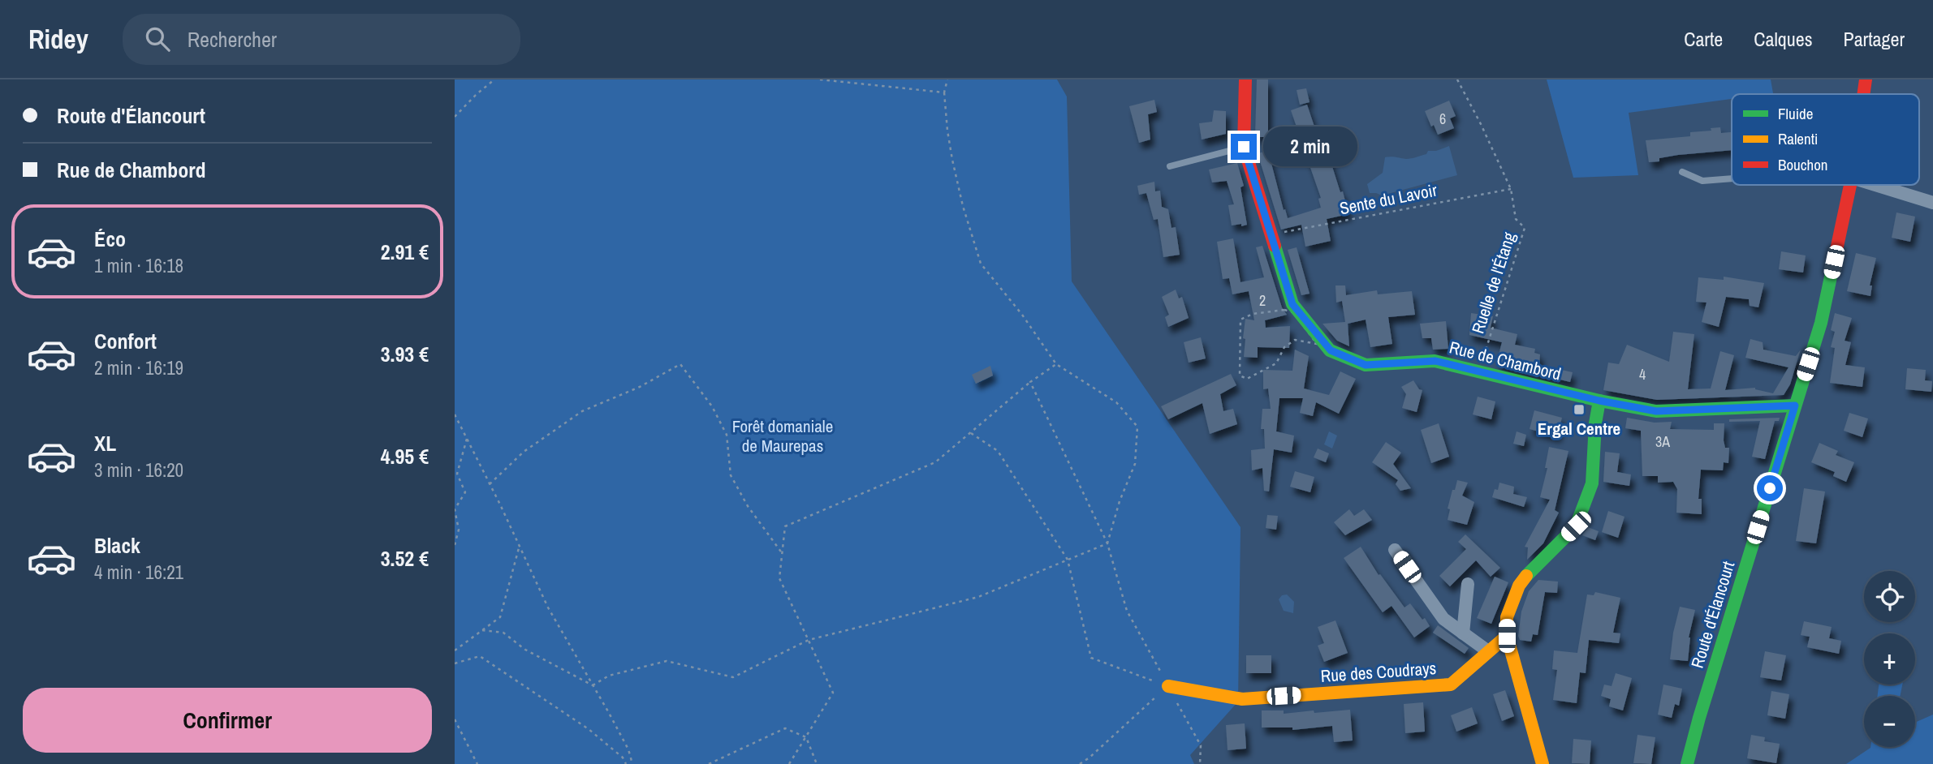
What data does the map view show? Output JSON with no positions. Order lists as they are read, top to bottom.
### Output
{
  "streets": {
    "street": ["Rue de Chambord", "Route d'Élancourt", "Rue des Coudrays"],
    "path": ["Sente du Lavoir", "Ruelle de l'Étang"]
  },
  "crossings": [
    ["Sente du Lavoir", "Ruelle de l'Étang"],
    ["Sente du Lavoir", "Rue de Chambord"],
    ["Ruelle de l'Étang", "Rue de Chambord"],
    ["Rue de Chambord", "Route d'Élancourt"]
  ],
  "parks": ["Forêt domaniale de Maurepas"],
  "places": {
    "transit": ["Ergal Centre"]
  },
  "house_numbers": [
    "6",
    "2",
    "4",
    "3A"
  ],
  "legend": ["Fluide", "Ralenti", "Bouchon"],
  "page": {
    "header": "Ridey",
    "search": "Rechercher",
    "nav": ["Carte", "Calques", "Partager"],
    "banner": ["Route d'Élancourt", "Rue de Chambord"],
    "bubble": "2 min",
    "list": [
      {
        "name": "Éco",
        "note": "1 min · 16:18",
        "value": "2.91 €"
      },
      {
        "name": "Confort",
        "note": "2 min · 16:19",
        "value": "3.93 €"
      },
      {
        "name": "XL",
        "note": "3 min · 16:20",
        "value": "4.95 €"
      },
      {
        "name": "Black",
        "note": "4 min · 16:21",
        "value": "3.52 €"
      }
    ],
    "map_buttons": ["+", "−"],
    "buttons": "Confirmer"
  }
}
